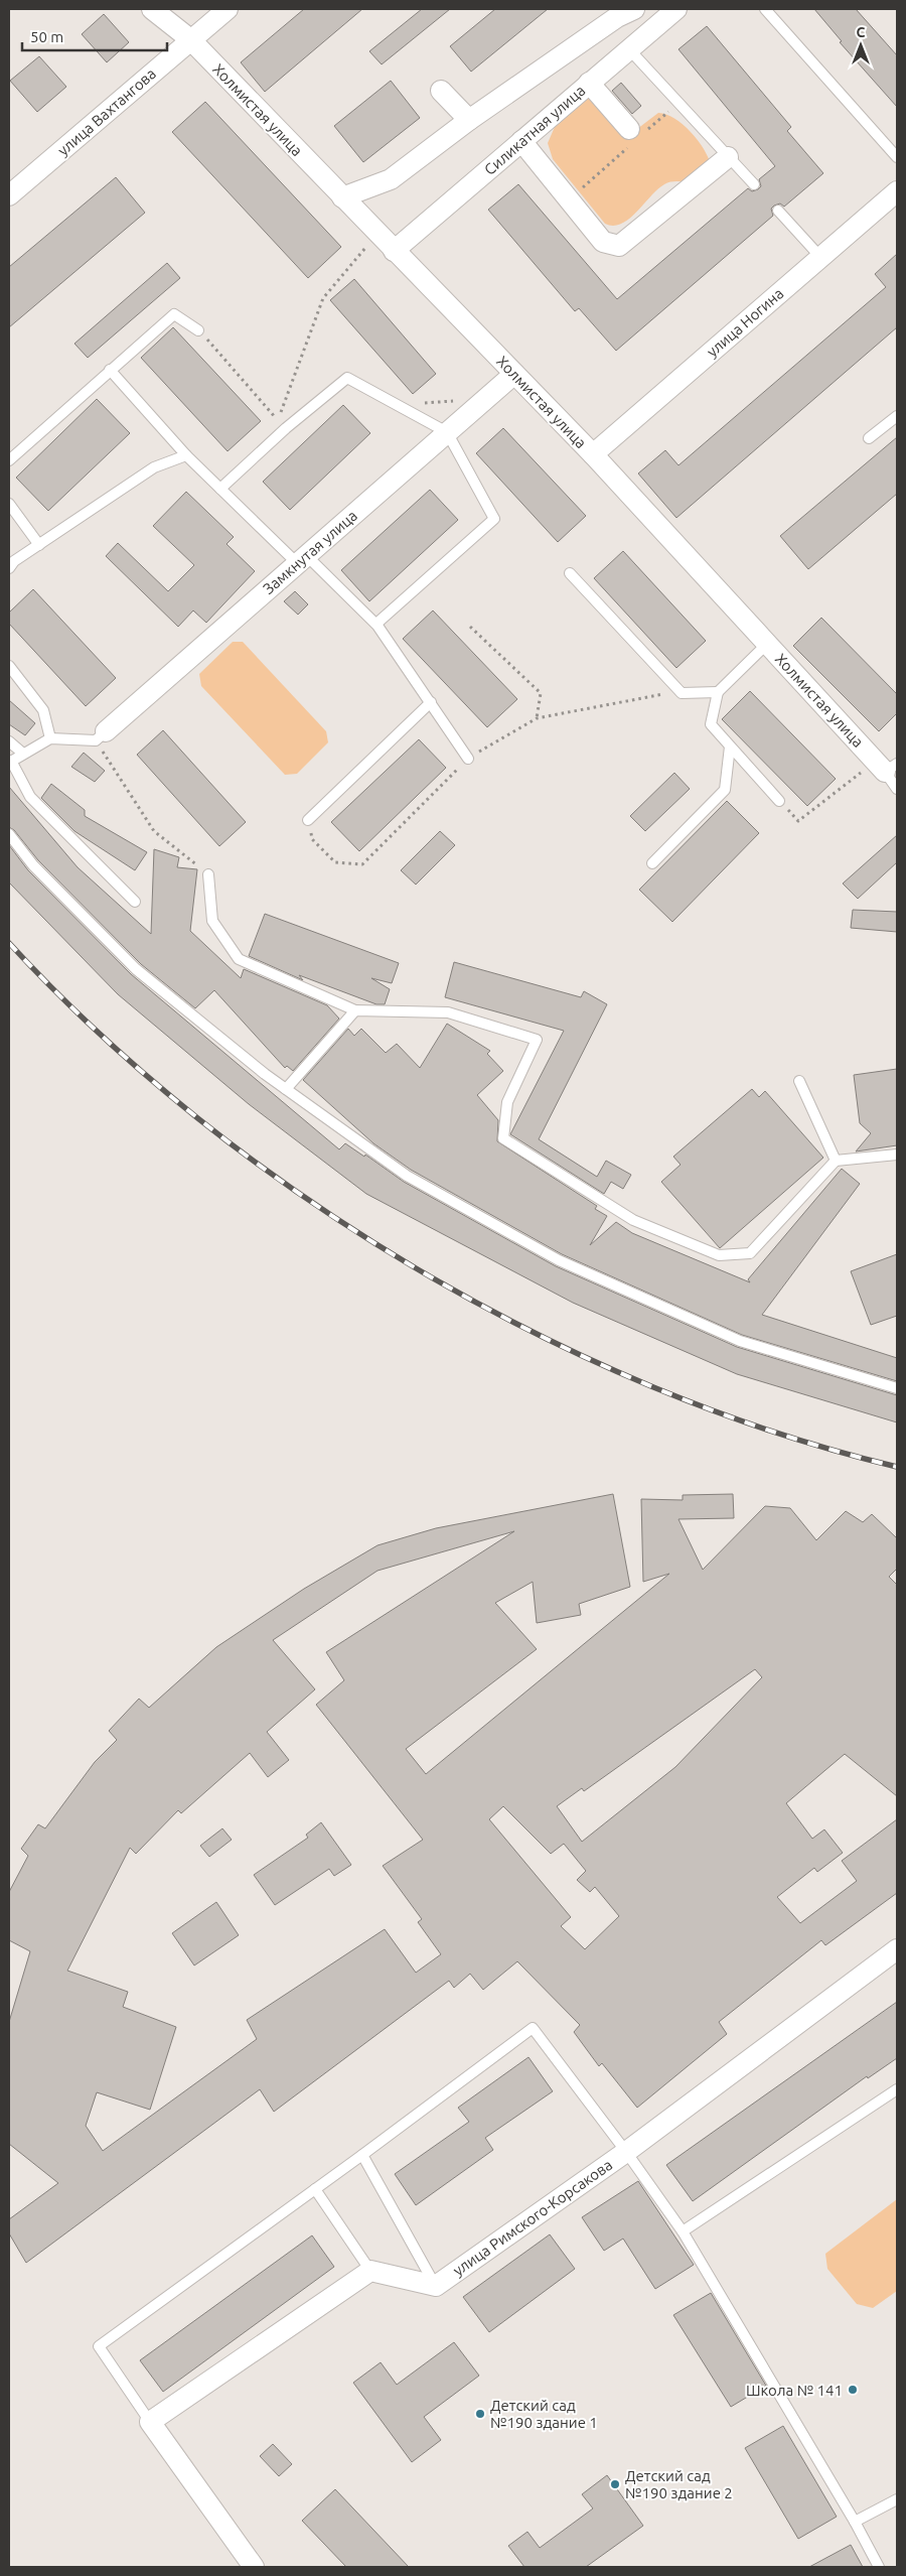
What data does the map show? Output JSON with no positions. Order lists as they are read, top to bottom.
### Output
{
  "streets": {
    "street": [
      "Холмистая улица",
      "улица Вахтангова",
      "Силикатная улица",
      "улица Ногина",
      "Замкнутая улица",
      "улица Римского-Корсакова"
    ]
  },
  "crossings": [
    ["Холмистая улица", "улица Вахтангова"],
    ["Холмистая улица", "Силикатная улица"],
    ["Холмистая улица", "улица Ногина"],
    ["Холмистая улица", "Замкнутая улица"]
  ],
  "places": ["Школа № 141", "Детский сад №190 здание 1", "Детский сад №190 здание 2"],
  "scale_bar": "50 m",
  "north": "top"
}
